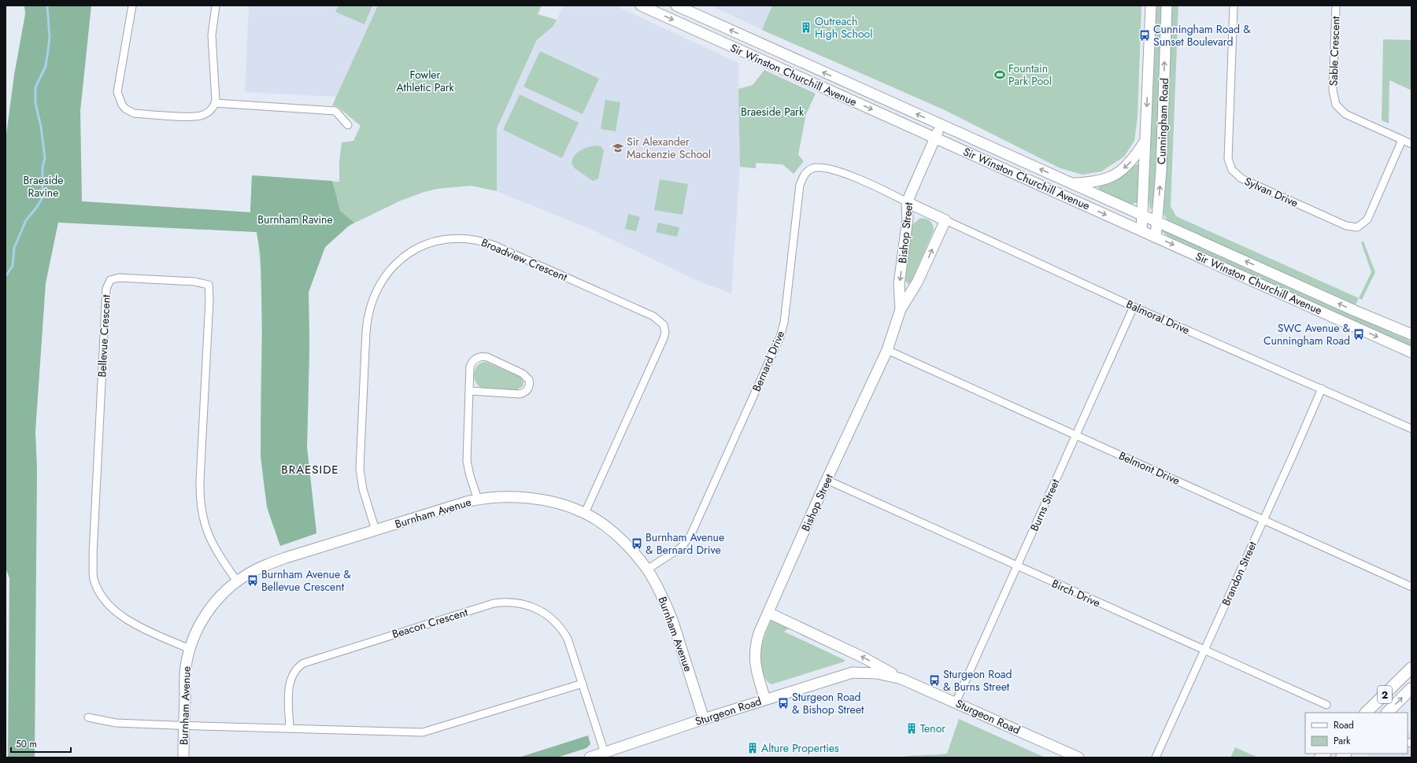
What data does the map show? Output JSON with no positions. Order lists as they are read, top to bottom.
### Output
{
  "streets": {
    "main road": [
      "Sir Winston Churchill Avenue",
      "Cunningham Road",
      "Bishop Street",
      "Balmoral Drive",
      "Burnham Avenue",
      "2",
      "Sturgeon Road"
    ],
    "street": [
      "Sable Crescent",
      "Sylvan Drive",
      "Broadview Crescent",
      "Bellevue Crescent",
      "Bernard Drive",
      "Belmont Drive",
      "Burns Street",
      "Brandon Street",
      "Birch Drive",
      "Beacon Crescent"
    ]
  },
  "crossings": [
    ["Sable Crescent", "Sylvan Drive"],
    ["Sir Winston Churchill Avenue", "Cunningham Road"],
    ["Sir Winston Churchill Avenue", "Bishop Street"],
    ["Bishop Street", "Balmoral Drive"],
    ["Bishop Street", "Bernard Drive"],
    ["Bishop Street", "Belmont Drive"],
    ["Bishop Street", "Birch Drive"],
    ["Bishop Street", "Sturgeon Road"],
    ["Broadview Crescent", "Burnham Avenue"],
    ["Balmoral Drive", "Bernard Drive"],
    ["Balmoral Drive", "Burns Street"],
    ["Balmoral Drive", "Brandon Street"],
    ["Bellevue Crescent", "Burnham Avenue"],
    ["Bernard Drive", "Burnham Avenue"],
    ["Belmont Drive", "Burns Street"],
    ["Belmont Drive", "Brandon Street"],
    ["Burns Street", "Birch Drive"],
    ["Burns Street", "Sturgeon Road"],
    ["Burnham Avenue", "Sturgeon Road"],
    ["Brandon Street", "Birch Drive"],
    ["Beacon Crescent", "Sturgeon Road"]
  ],
  "districts": ["BRAESIDE"],
  "parks": [
    "Fowler Athletic Park",
    "Braeside Park",
    "Braeside Ravine",
    "Burnham Ravine"
  ],
  "places": {
    "building": ["Outreach High School", "Tenor", "Alture Properties"],
    "bus stop": [
      "Cunningham Road & Sunset Boulevard",
      "SWC Avenue & Cunningham Road",
      "Burnham Avenue & Bernard Drive",
      "Burnham Avenue & Bellevue Crescent",
      "Sturgeon Road & Burns Street",
      "Sturgeon Road & Bishop Street"
    ],
    "sports": ["Fountain Park Pool"],
    "school or university": ["Sir Alexander Mackenzie School"]
  },
  "legend": ["Road", "Park"],
  "scale_bar": "50 m"
}
